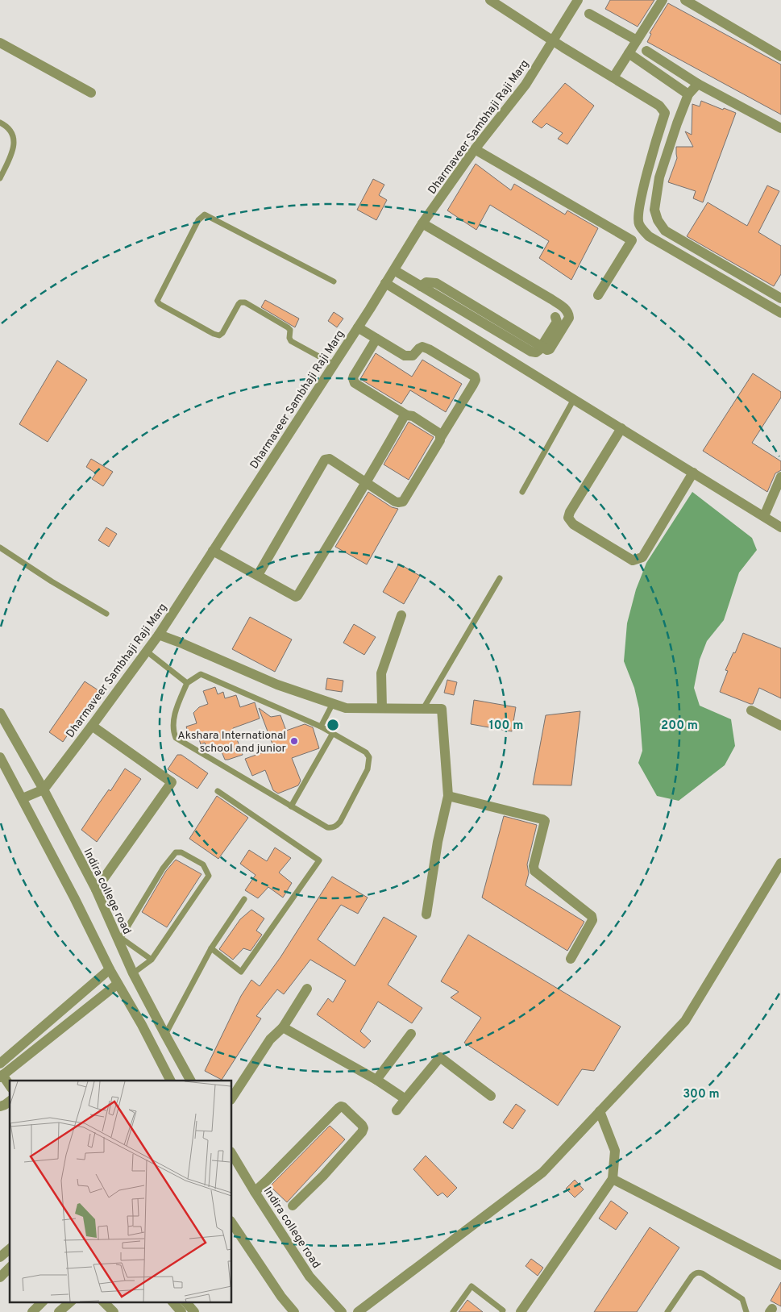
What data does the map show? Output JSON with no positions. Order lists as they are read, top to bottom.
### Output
{
  "streets": {
    "street": ["Dharmaveer Sambhaji Raji Marg", "Indira college road"]
  },
  "crossings": [
    ["Dharmaveer Sambhaji Raji Marg", "Indira college road"]
  ],
  "places": ["Akshara International school and junior"],
  "rings": ["100 m", "200 m", "300 m"]
}
